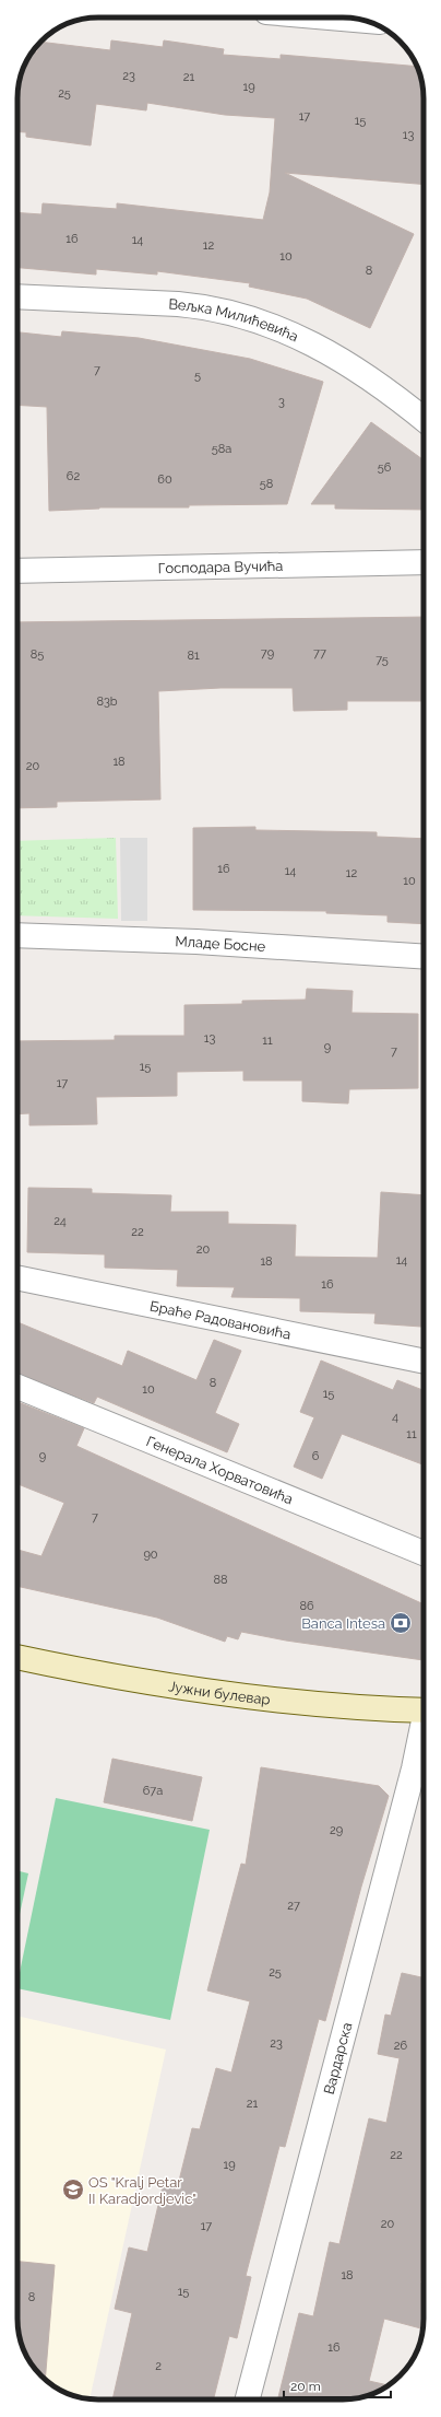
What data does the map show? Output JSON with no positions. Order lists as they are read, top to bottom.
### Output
{
  "streets": {
    "main road": ["Јужни булевар"],
    "street": [
      "Вељка Милићевића",
      "Господара Вучића",
      "Младе Босне",
      "Браће Радовановића",
      "Генерала Хорватовића",
      "Вардарска"
    ]
  },
  "places": {
    "bank": ["Banca Intesa"],
    "school or university": ["OS \"Kralj Petar II Karadjordjevic\""]
  },
  "house_numbers": [
    "23",
    "21",
    "19",
    "25",
    "17",
    "15",
    "13",
    "16",
    "14",
    "12",
    "10",
    "8",
    "7",
    "5",
    "3",
    "58a",
    "56",
    "62",
    "60",
    "58",
    "79",
    "77",
    "85",
    "81",
    "75",
    "83b",
    "18",
    "20",
    "16",
    "14",
    "12",
    "10",
    "13",
    "11",
    "9",
    "7",
    "15",
    "17",
    "24",
    "22",
    "20",
    "14",
    "18",
    "16",
    "8",
    "10",
    "15",
    "4",
    "11",
    "9",
    "6",
    "7",
    "90",
    "88",
    "86",
    "67a",
    "29",
    "27",
    "25",
    "23",
    "26",
    "21",
    "22",
    "19",
    "20",
    "17",
    "18",
    "15",
    "8",
    "16",
    "2"
  ],
  "scale_bar": "20 m"
}
